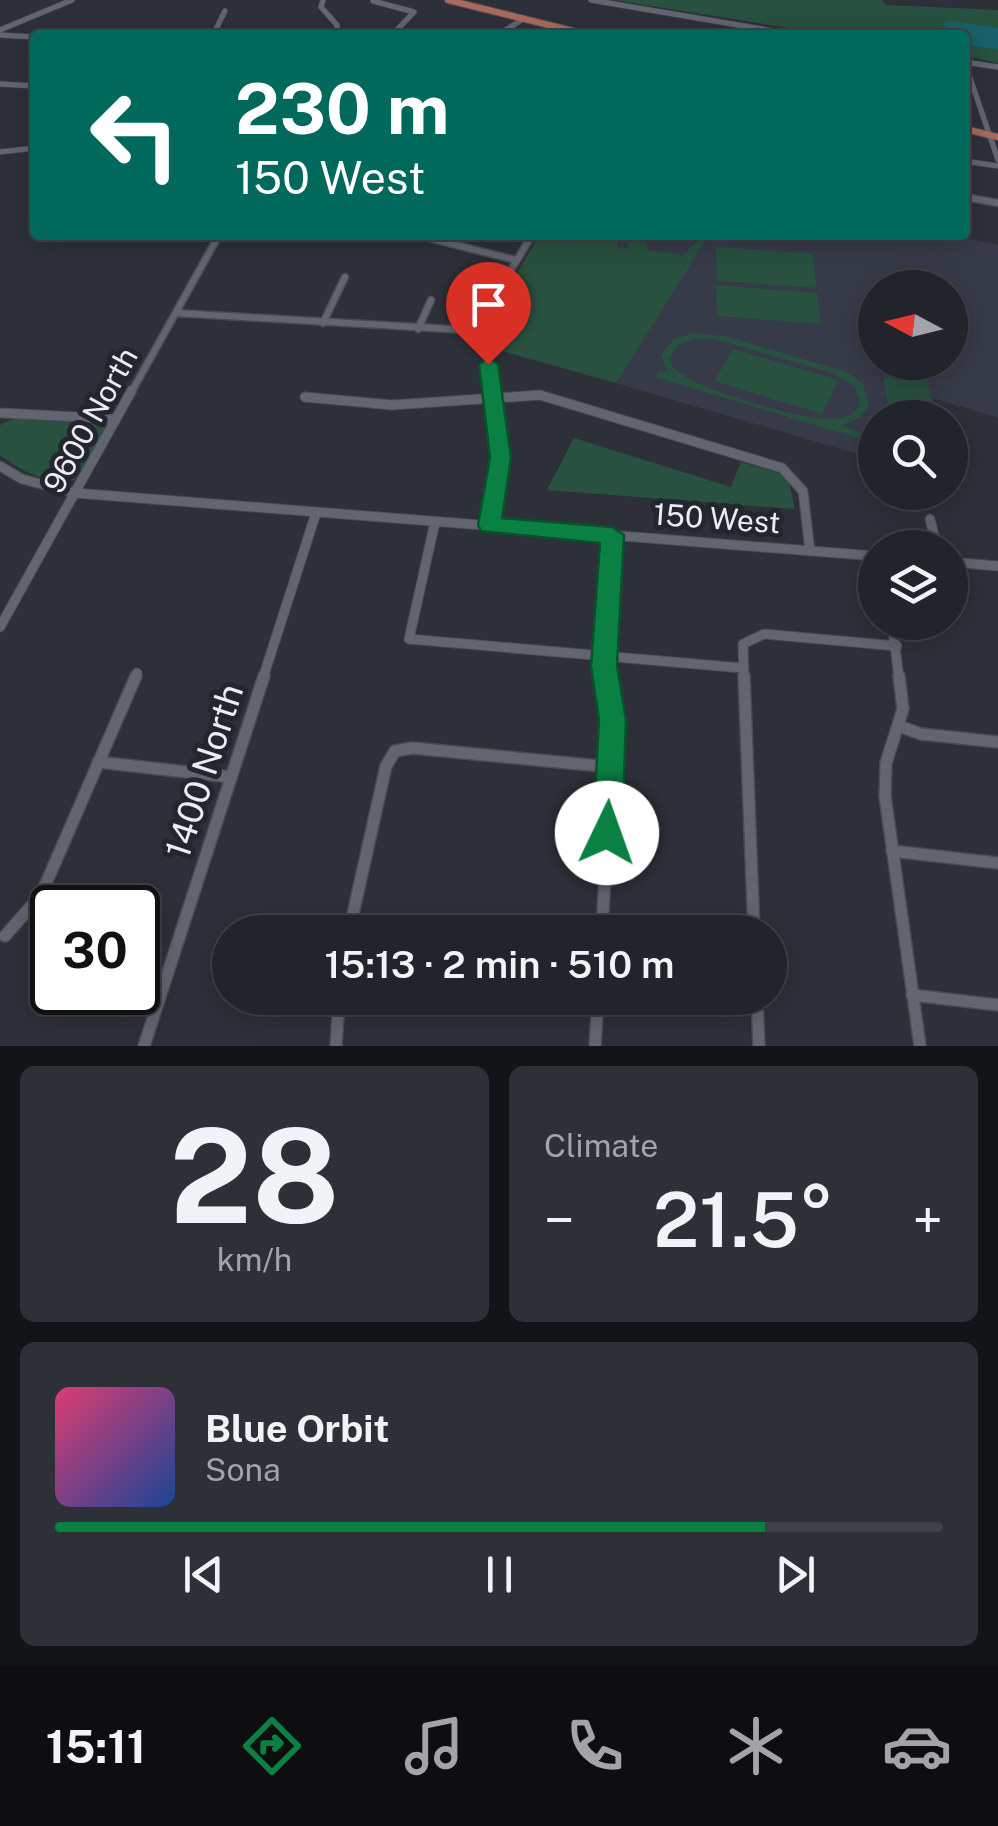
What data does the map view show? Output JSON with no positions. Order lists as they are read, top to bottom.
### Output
{
  "streets": {
    "street": ["9600 North", "150 West", "1400 North"]
  },
  "crossings": [
    ["9600 North", "150 West"],
    ["150 West", "1400 North"]
  ],
  "north": "left",
  "page": {
    "turn": ["230 m", "150 West"],
    "limit": "30",
    "trip": "15:13 · 2 min · 510 m",
    "tile": [
      ["28", "km/h"],
      "Climate"
    ],
    "heat": ["−", "21.5°", "+"],
    "song": ["Blue Orbit", "Sona"],
    "tabs": "15:11"
  }
}
